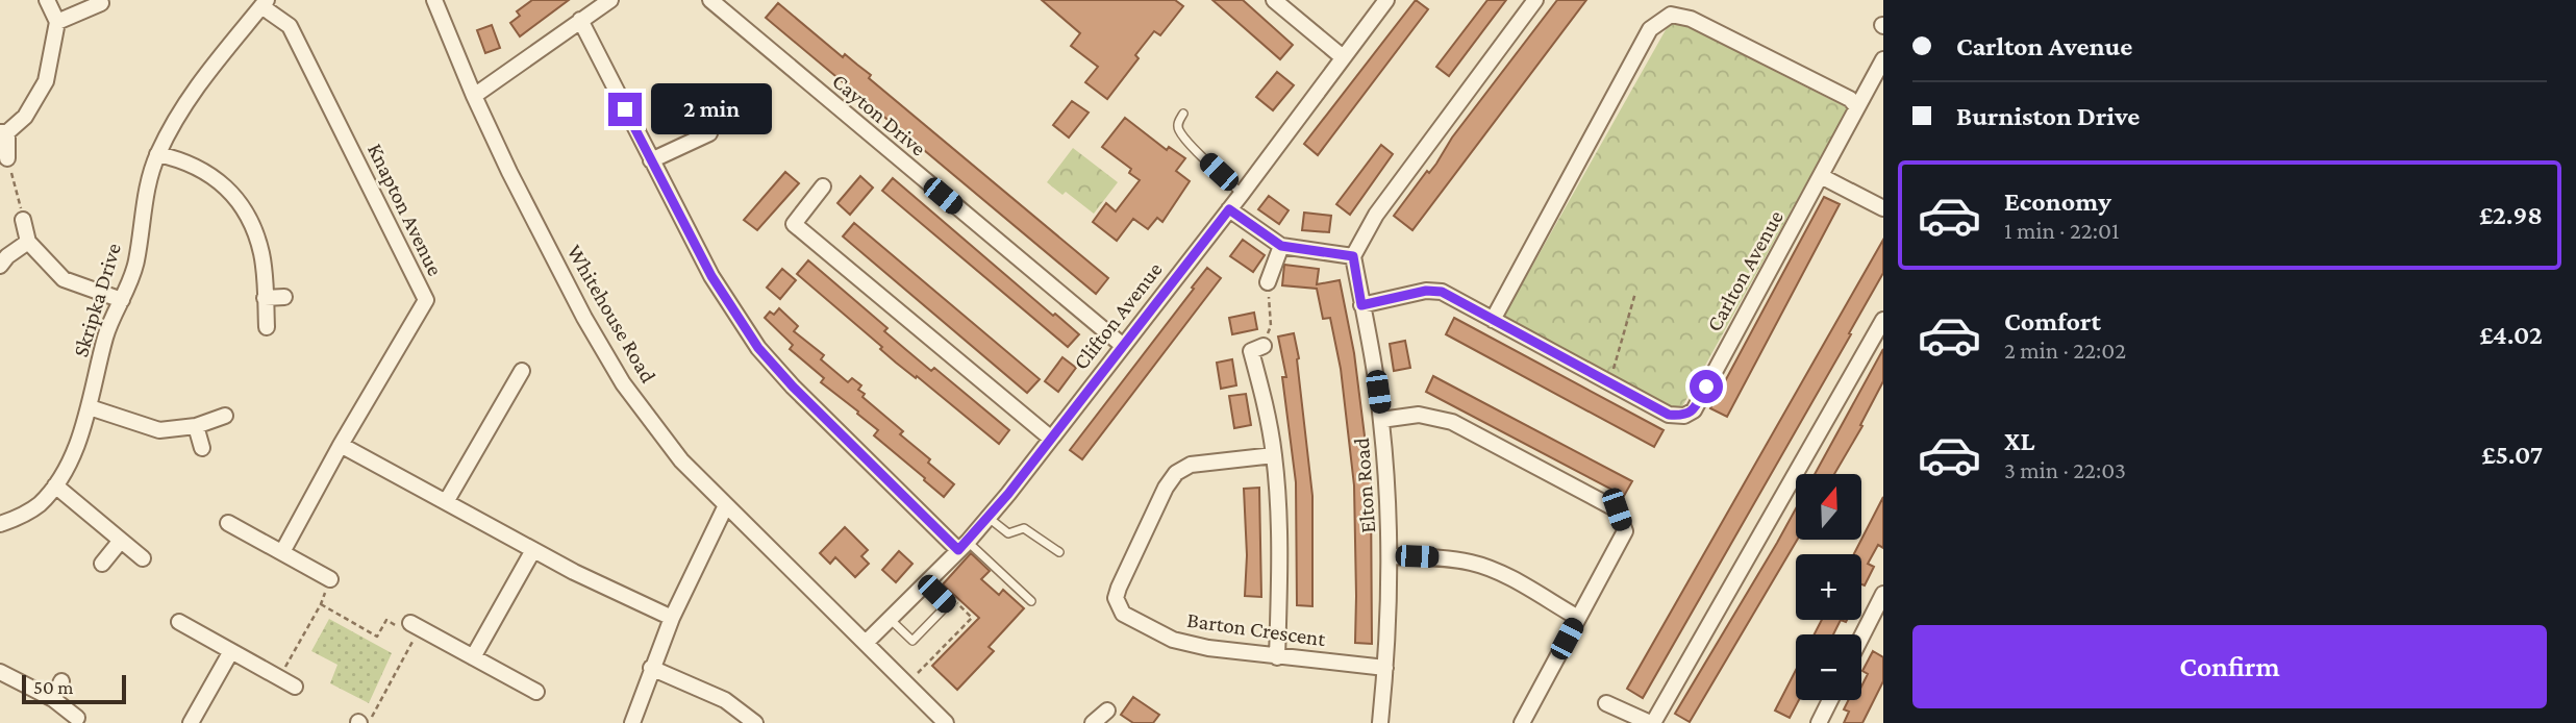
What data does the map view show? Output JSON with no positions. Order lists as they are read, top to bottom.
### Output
{
  "streets": {
    "street": [
      "Cayton Drive",
      "Knapton Avenue",
      "Carlton Avenue",
      "Skripka Drive",
      "Whitehouse Road",
      "Clifton Avenue",
      "Elton Road",
      "Barton Crescent"
    ]
  },
  "crossings": [
    ["Cayton Drive", "Clifton Avenue"],
    ["Knapton Avenue", "Skripka Drive"],
    ["Carlton Avenue", "Elton Road"],
    ["Whitehouse Road", "Clifton Avenue"],
    ["Elton Road", "Barton Crescent"]
  ],
  "scale_bar": "50 m",
  "north": "top",
  "page": {
    "banner": ["Carlton Avenue", "Burniston Drive"],
    "bubble": "2 min",
    "list": [
      {
        "name": "Economy",
        "note": "1 min · 22:01",
        "value": "£2.98"
      },
      {
        "name": "Comfort",
        "note": "2 min · 22:02",
        "value": "£4.02"
      },
      {
        "name": "XL",
        "note": "3 min · 22:03",
        "value": "£5.07"
      }
    ],
    "map_buttons": ["+", "−"],
    "buttons": "Confirm",
    "scale": "50 m"
  }
}
